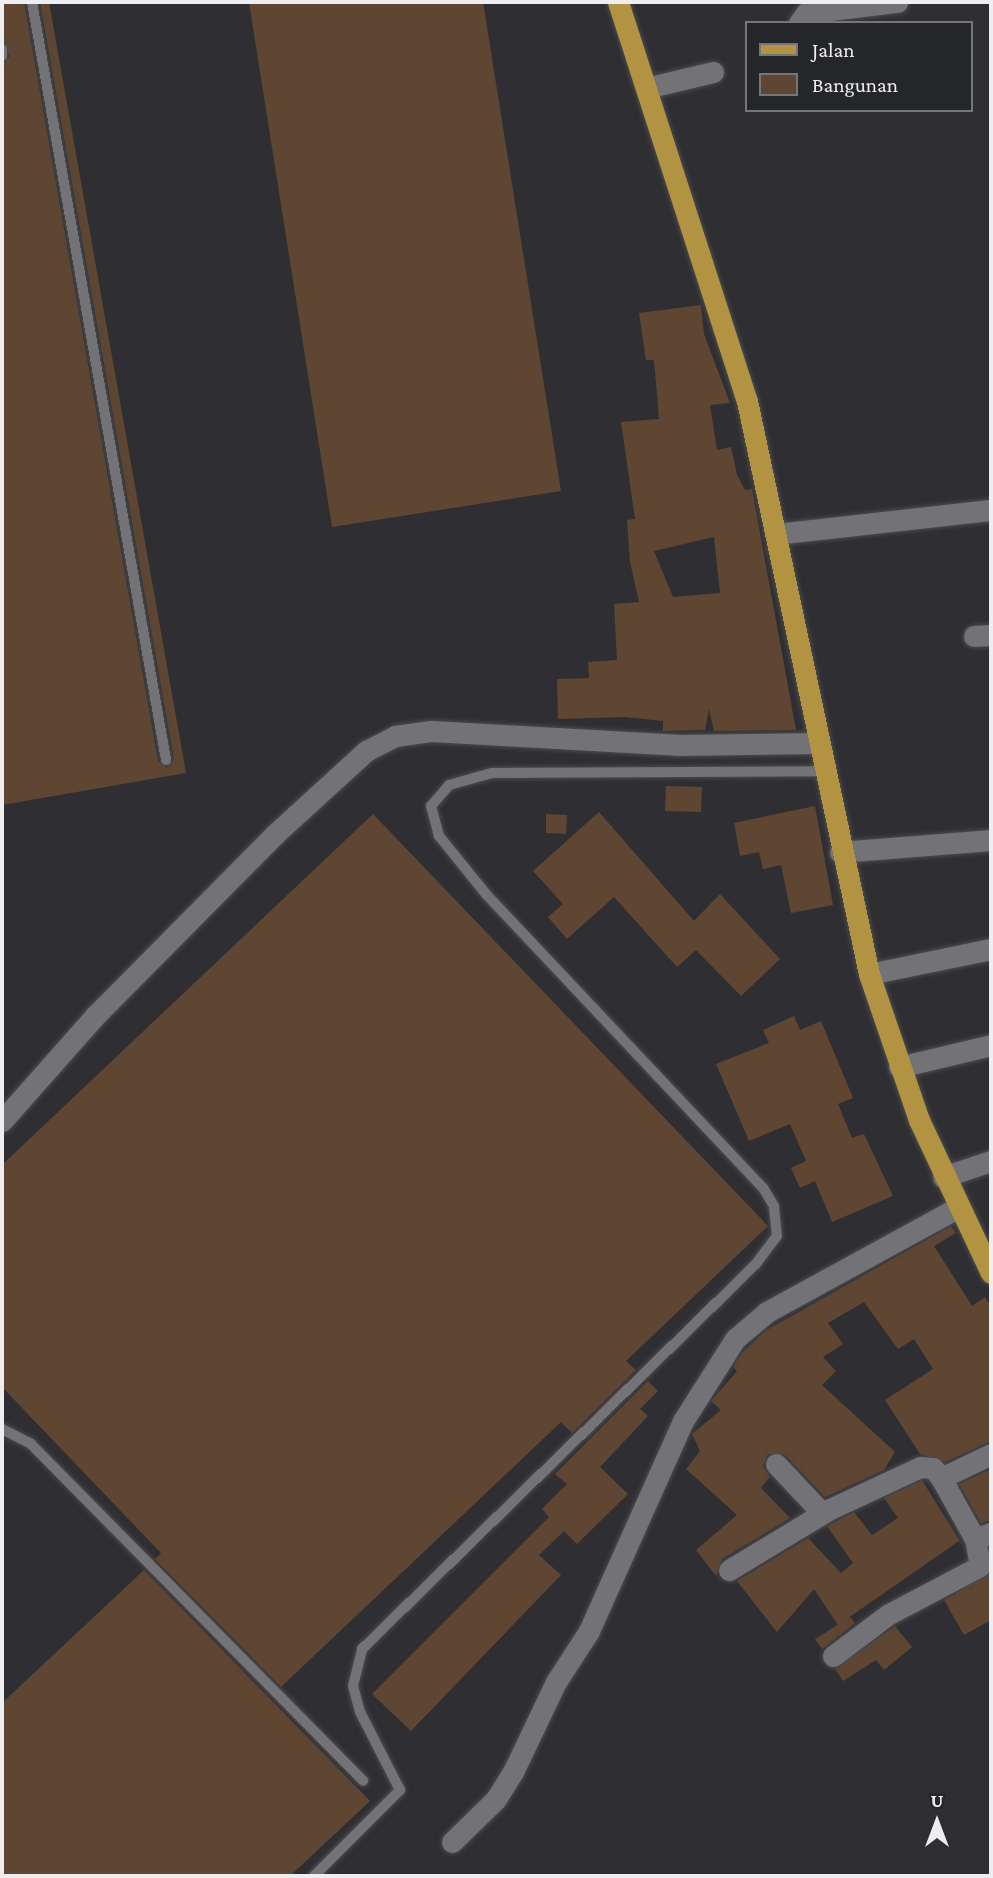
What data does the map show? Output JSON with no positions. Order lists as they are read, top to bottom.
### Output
{
  "legend": ["Jalan", "Bangunan"],
  "north": "top"
}
